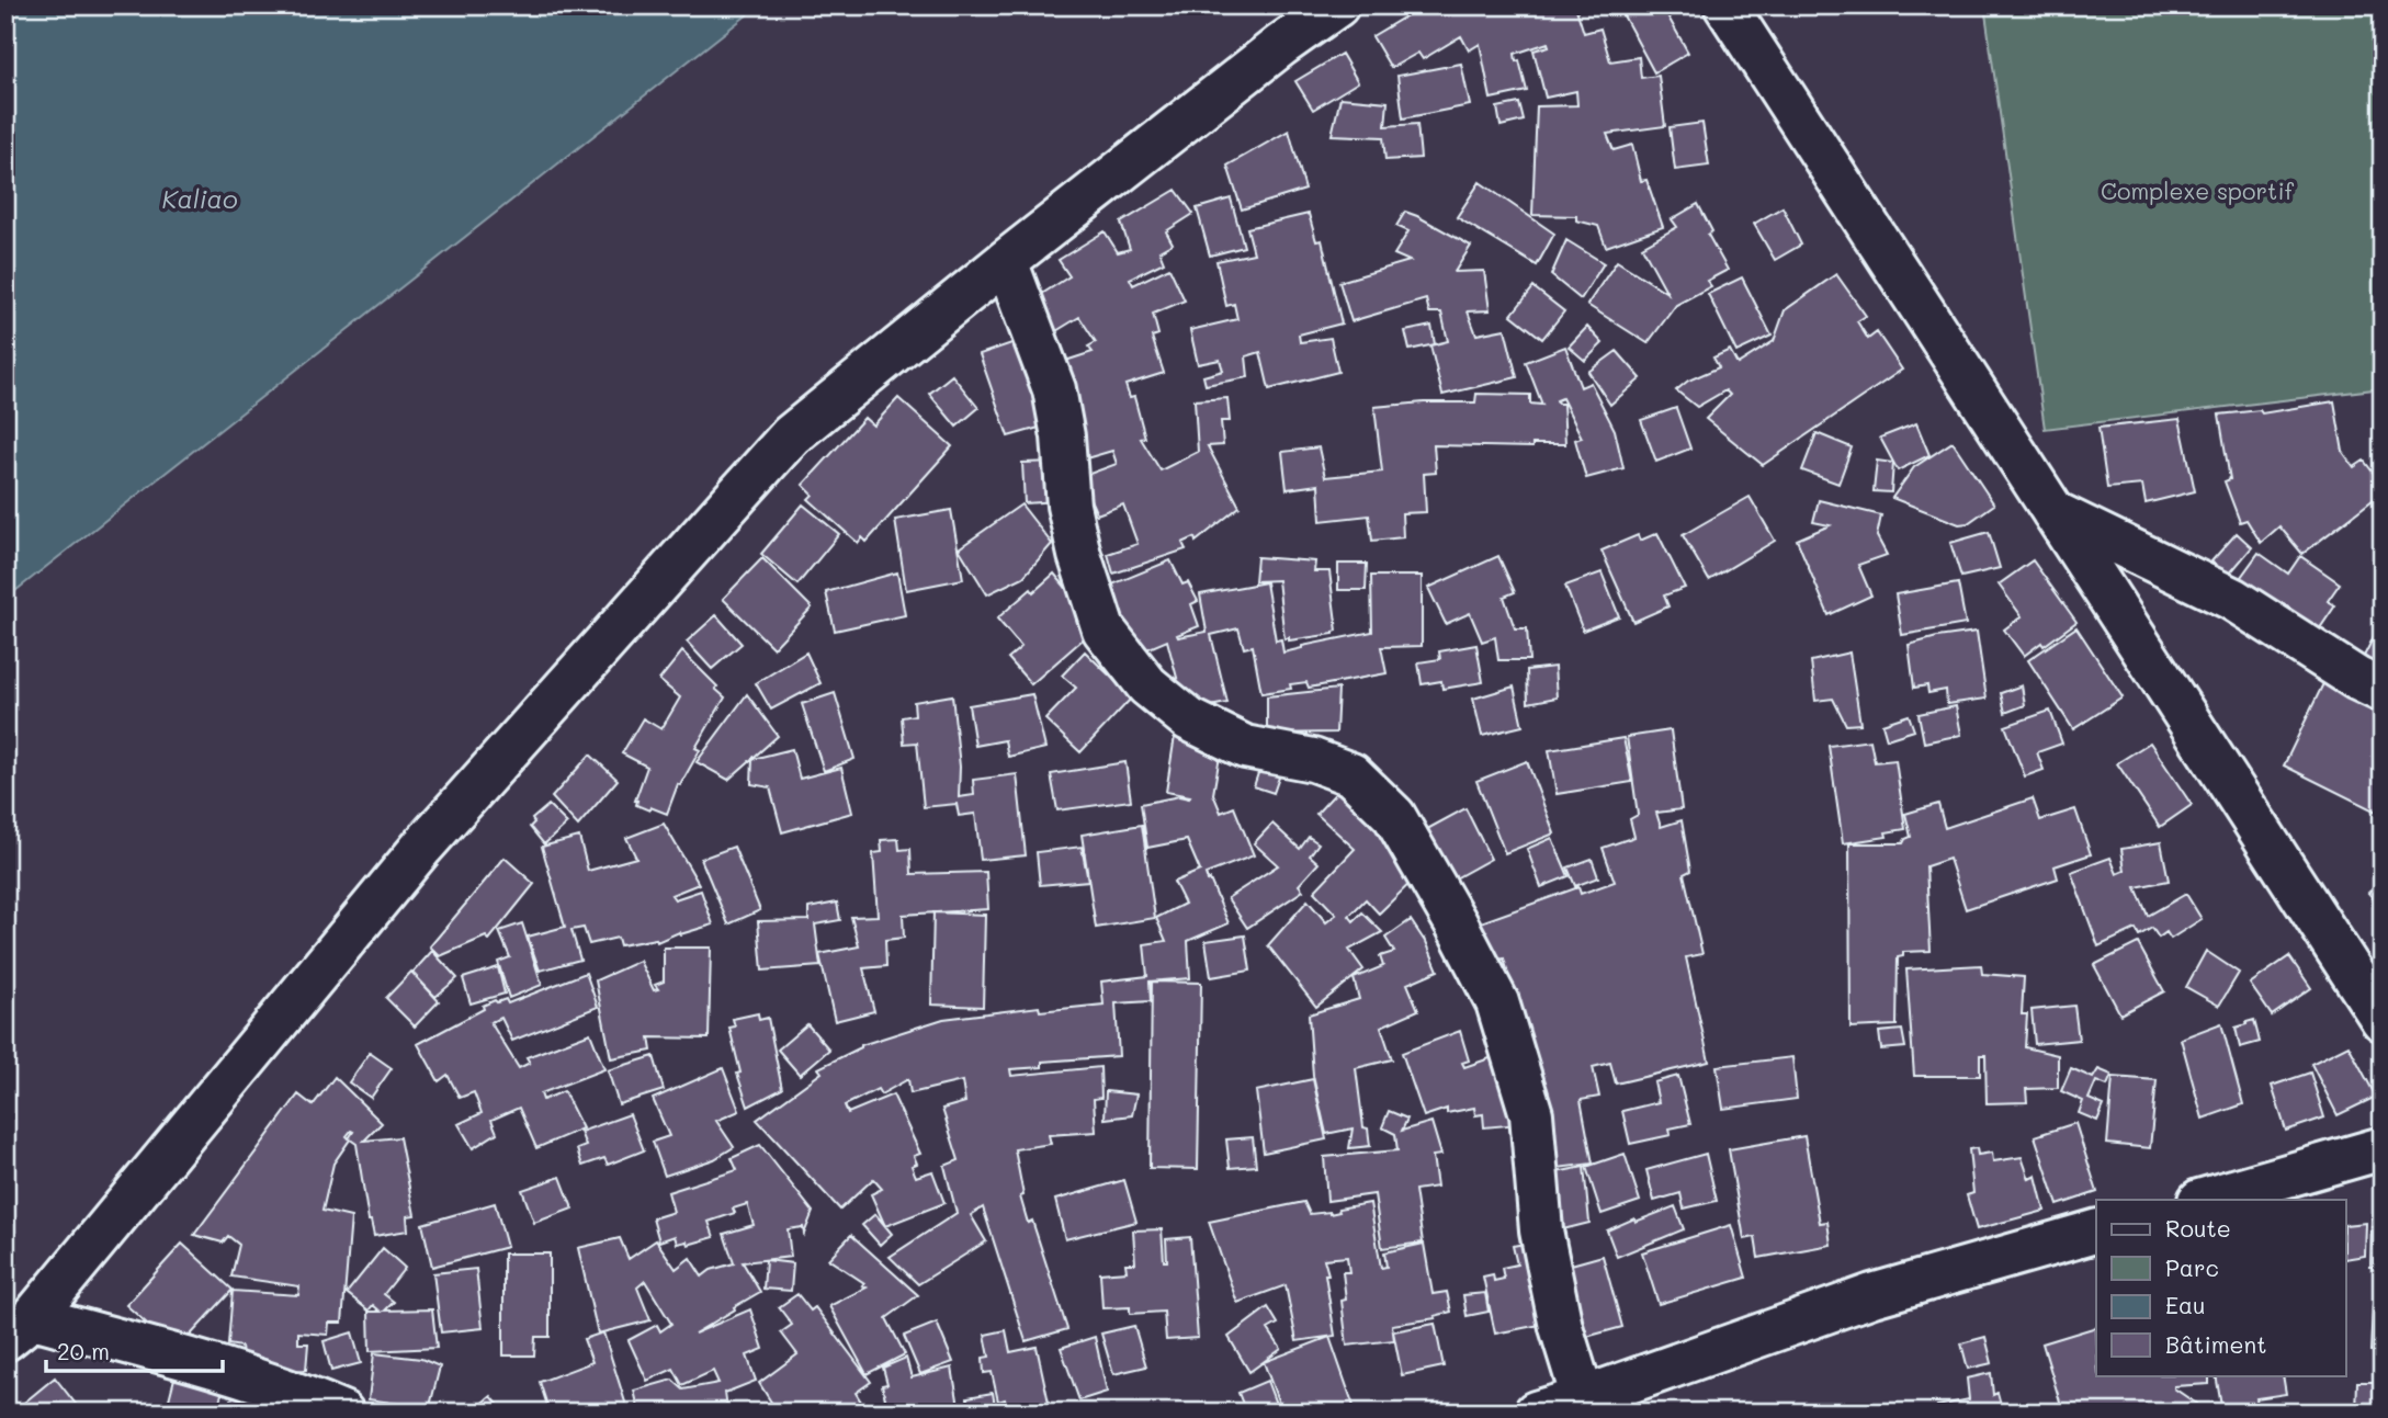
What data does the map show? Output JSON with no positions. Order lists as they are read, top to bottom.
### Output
{
  "water": ["Kaliao"],
  "parks": ["Complexe sportif"],
  "legend": [
    "Route",
    "Parc",
    "Eau",
    "Bâtiment"
  ],
  "scale_bar": "20 m"
}
